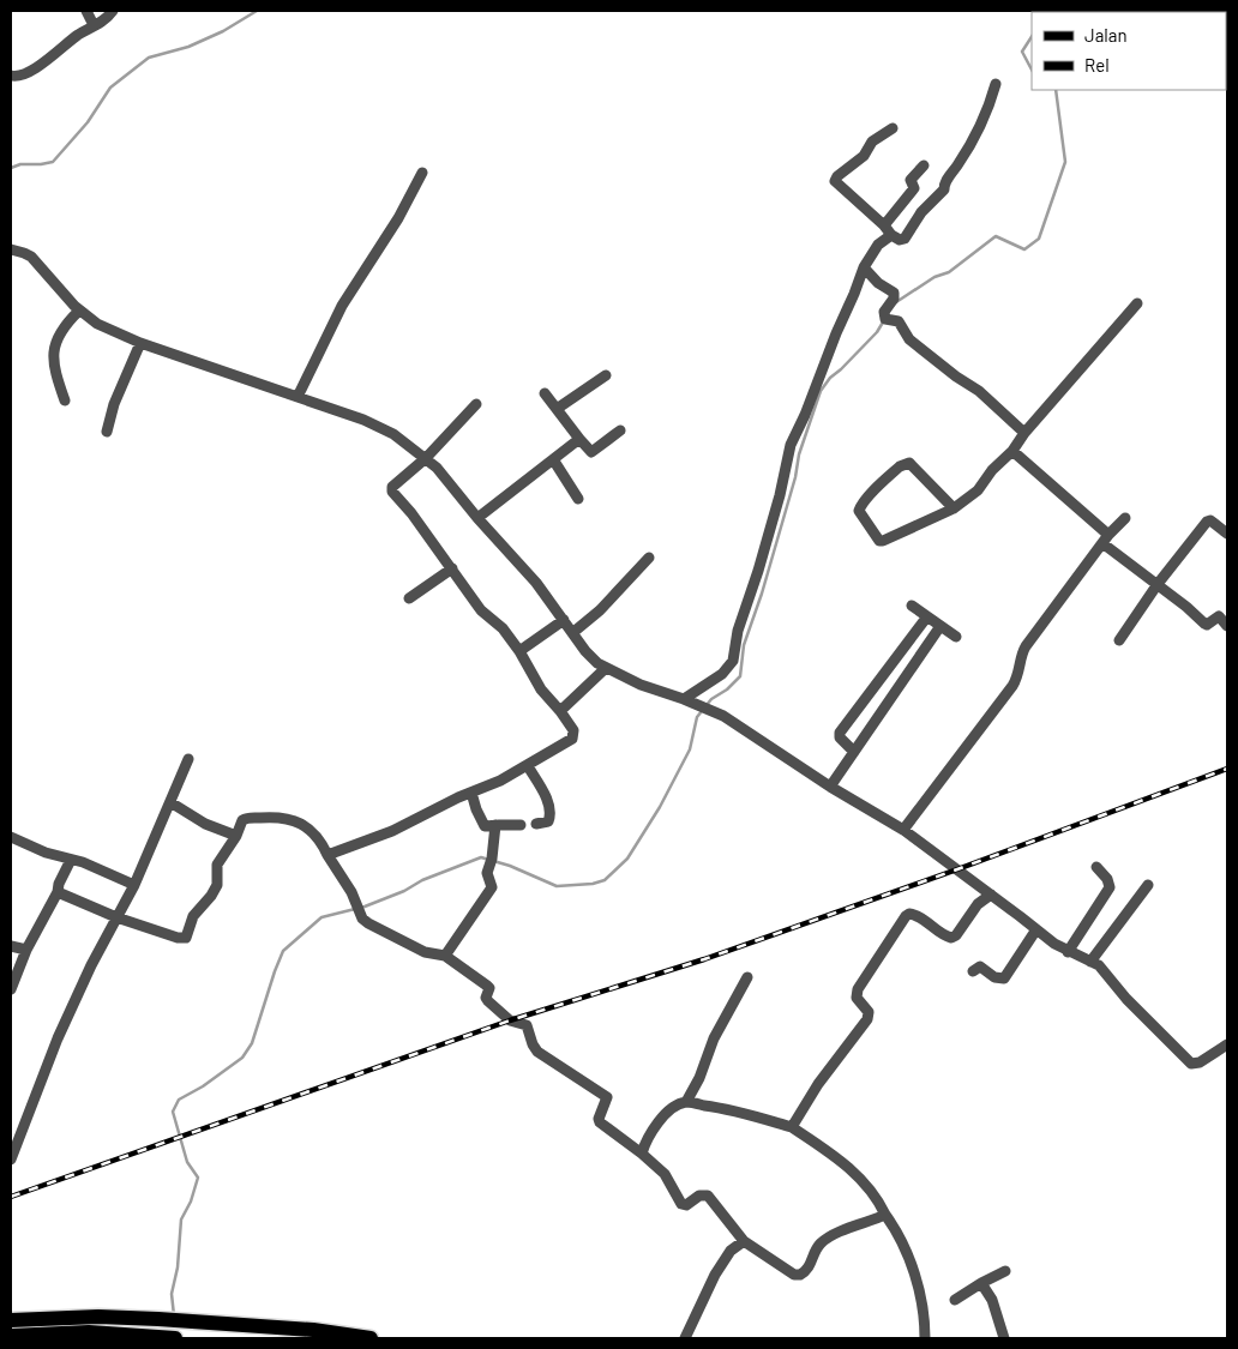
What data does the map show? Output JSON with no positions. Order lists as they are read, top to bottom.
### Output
{
  "legend": ["Jalan", "Rel"]
}
